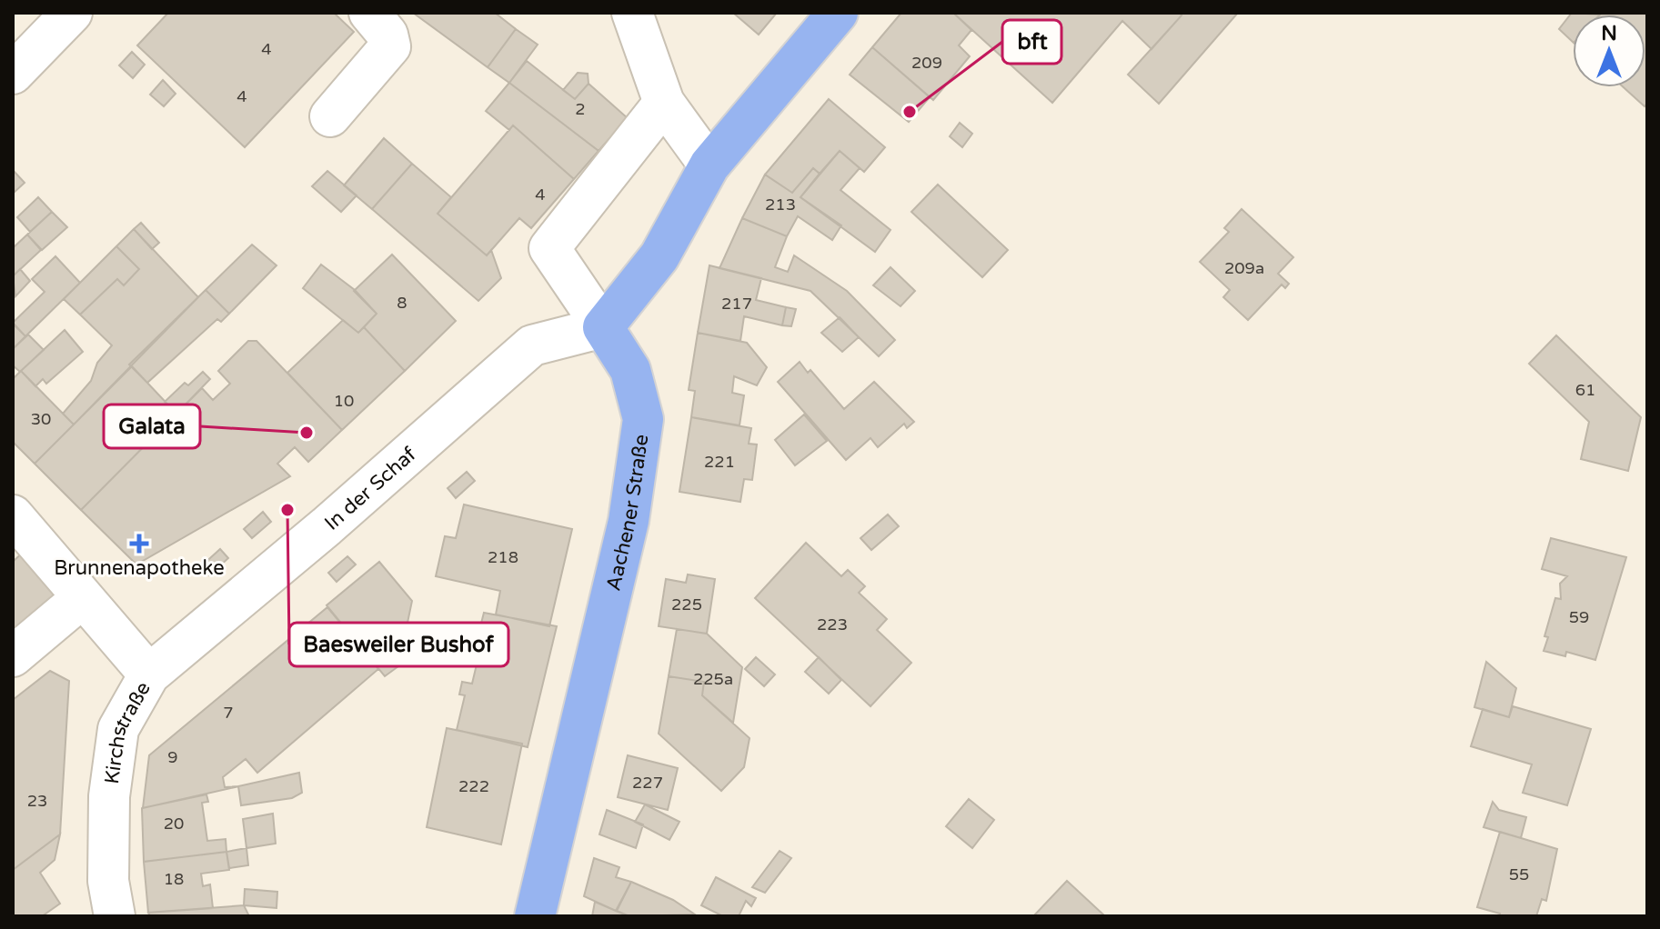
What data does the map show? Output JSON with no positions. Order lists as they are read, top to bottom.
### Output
{
  "streets": {
    "main road": ["Aachener Straße"],
    "street": ["In der Schaf", "Kirchstraße"]
  },
  "crossings": [
    ["In der Schaf", "Aachener Straße"],
    ["In der Schaf", "Kirchstraße"]
  ],
  "places": {
    "other": ["bft", "Galata", "Baesweiler Bushof"],
    "health": ["Brunnenapotheke"]
  },
  "house_numbers": [
    "4",
    "209",
    "4",
    "2",
    "4",
    "213",
    "209a",
    "8",
    "217",
    "61",
    "10",
    "30",
    "221",
    "218",
    "225",
    "59",
    "223",
    "225a",
    "7",
    "9",
    "227",
    "222",
    "23",
    "20",
    "55",
    "18"
  ],
  "north": "top"
}
